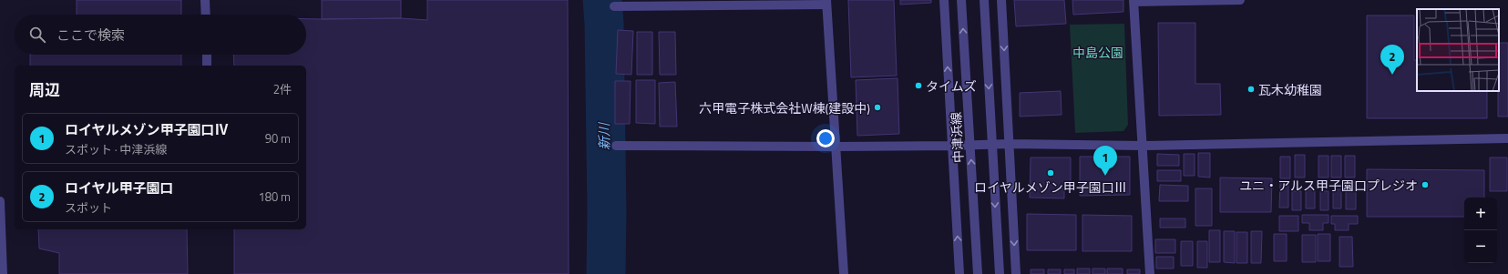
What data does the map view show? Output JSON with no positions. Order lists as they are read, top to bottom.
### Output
{
  "streets": {
    "street": ["中津浜線"]
  },
  "water": ["新川"],
  "parks": ["中島公園"],
  "places": [
    "タイムズ",
    "瓦木幼稚園",
    "六甲電子株式会社W棟(建設中)",
    "ロイヤルメゾン甲子園口Ⅲ",
    "ユニ・アルス甲子園口プレジオ"
  ],
  "page": {
    "search": "ここで検索",
    "pins": ["2", "1"],
    "heading": ["周辺", "2件"],
    "list": [
      {
        "mark": "1",
        "name": "ロイヤルメゾン甲子園口Ⅳ",
        "note": "スポット · 中津浜線",
        "value": "90 m"
      },
      {
        "mark": "2",
        "name": "ロイヤル甲子園口",
        "note": "スポット",
        "value": "180 m"
      }
    ],
    "map_buttons": ["+", "−"]
  }
}
